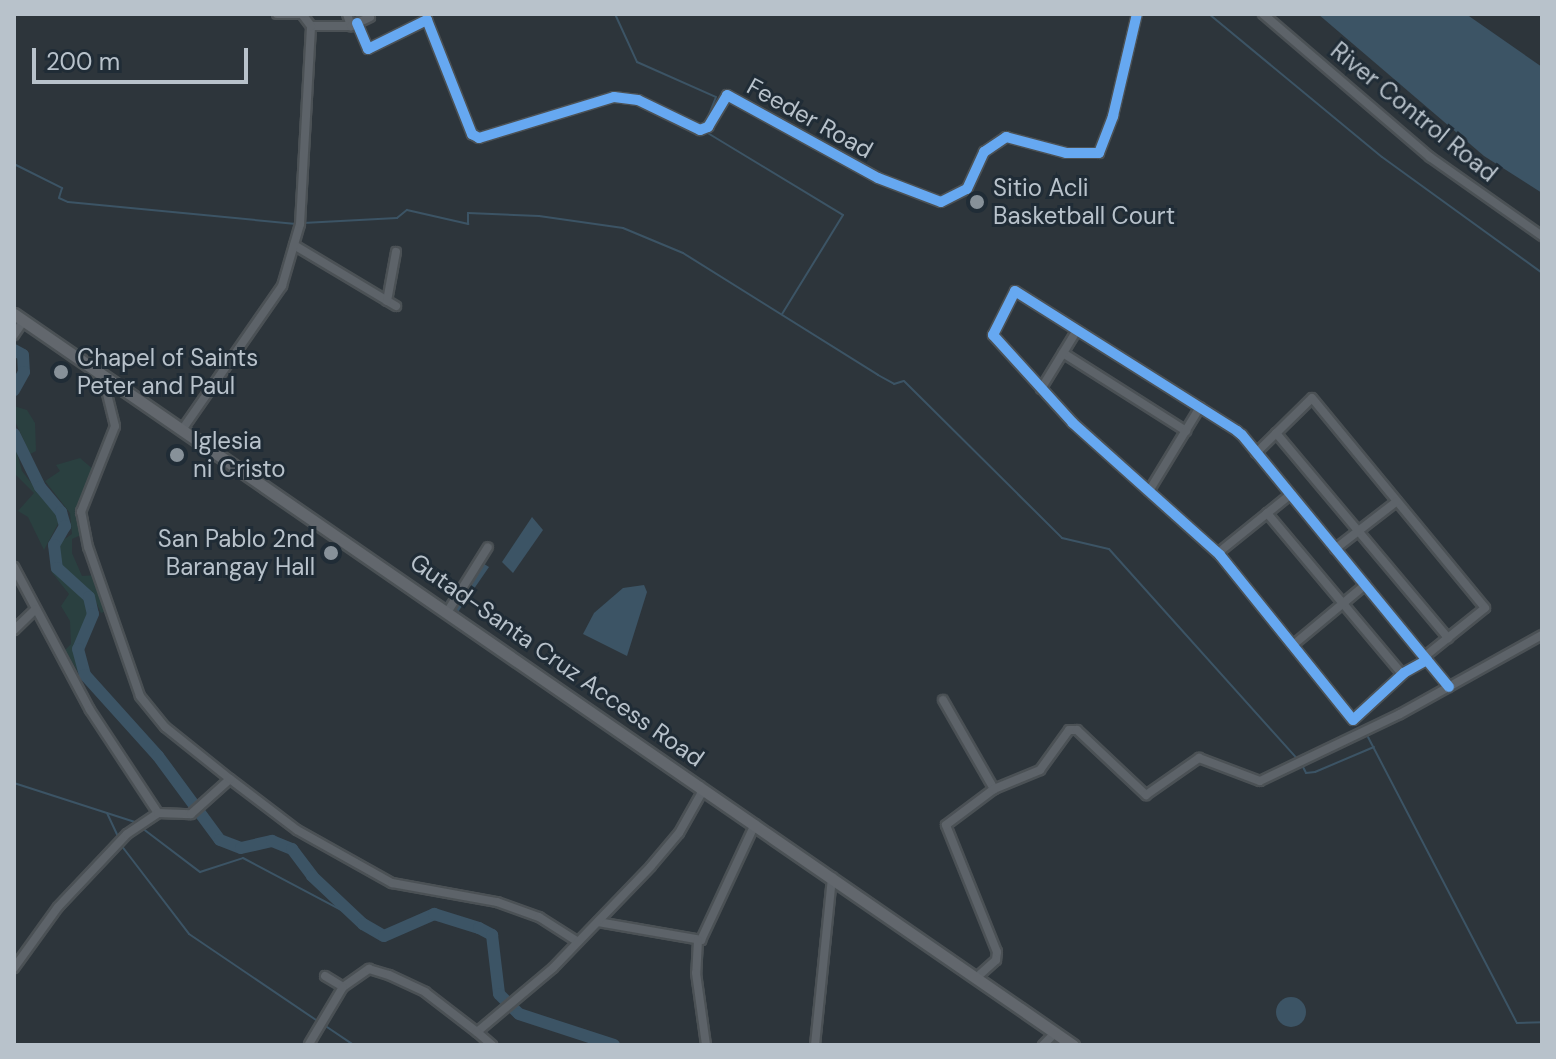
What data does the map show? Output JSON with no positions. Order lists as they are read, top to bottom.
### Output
{
  "streets": {
    "main road": ["Gutad-Santa Cruz Access Road"],
    "street": ["River Control Road", "Feeder Road"]
  },
  "places": [
    "Sitio Acli Basketball Court",
    "Chapel of Saints Peter and Paul",
    "Iglesia ni Cristo",
    "San Pablo 2nd Barangay Hall"
  ],
  "scale_bar": "200 m"
}
